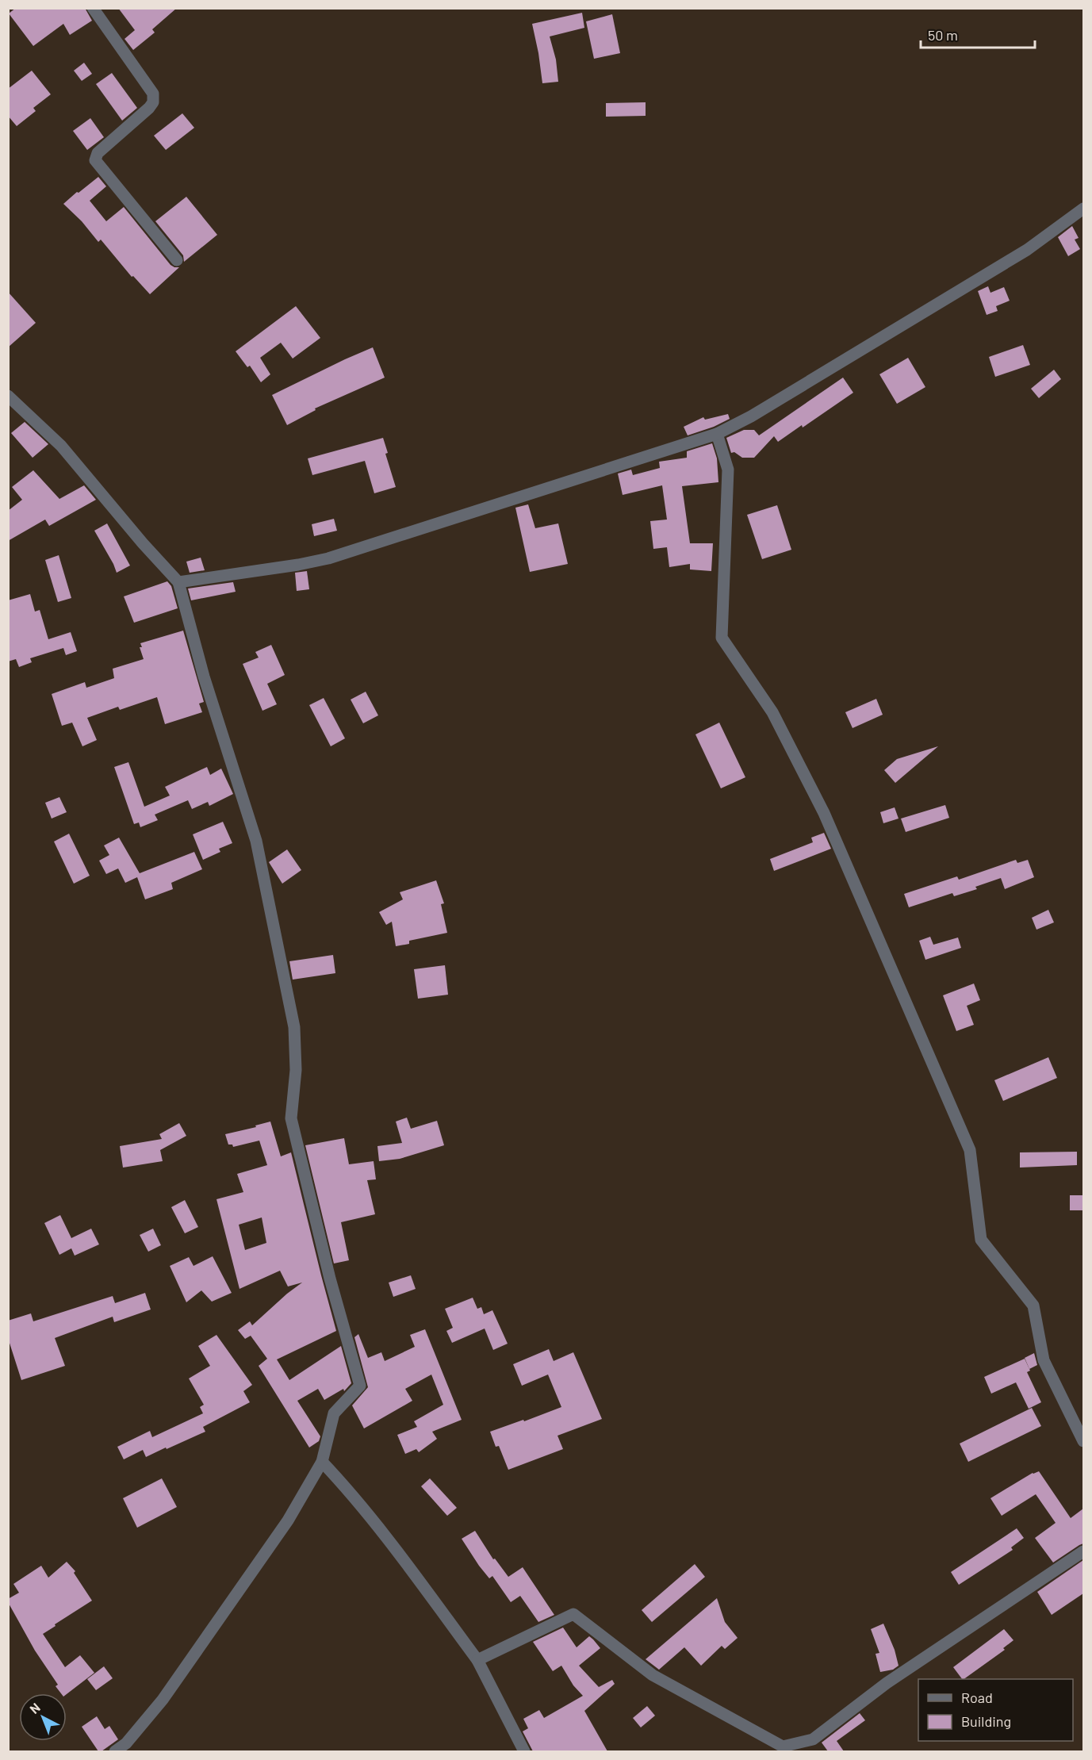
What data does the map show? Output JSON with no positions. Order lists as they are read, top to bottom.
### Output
{
  "legend": ["Road", "Building"],
  "scale_bar": "50 m",
  "north": "top left"
}
